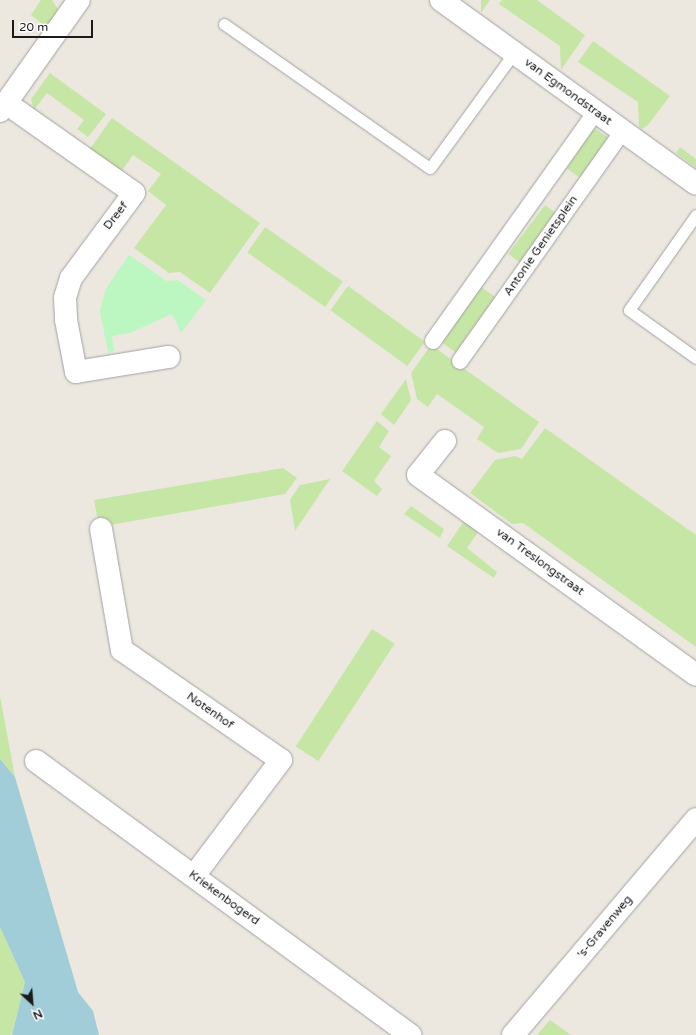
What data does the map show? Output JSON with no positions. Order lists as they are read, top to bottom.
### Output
{
  "streets": {
    "street": [
      "van Egmondstraat",
      "Dreef",
      "Antonie Genietsplein",
      "van Treslongstraat",
      "Notenhof",
      "Kriekenbogerd",
      "'s-Gravenweg"
    ]
  },
  "crossings": [
    ["van Egmondstraat", "Antonie Genietsplein"],
    ["Notenhof", "Kriekenbogerd"]
  ],
  "scale_bar": "20 m",
  "north": "bottom right"
}
